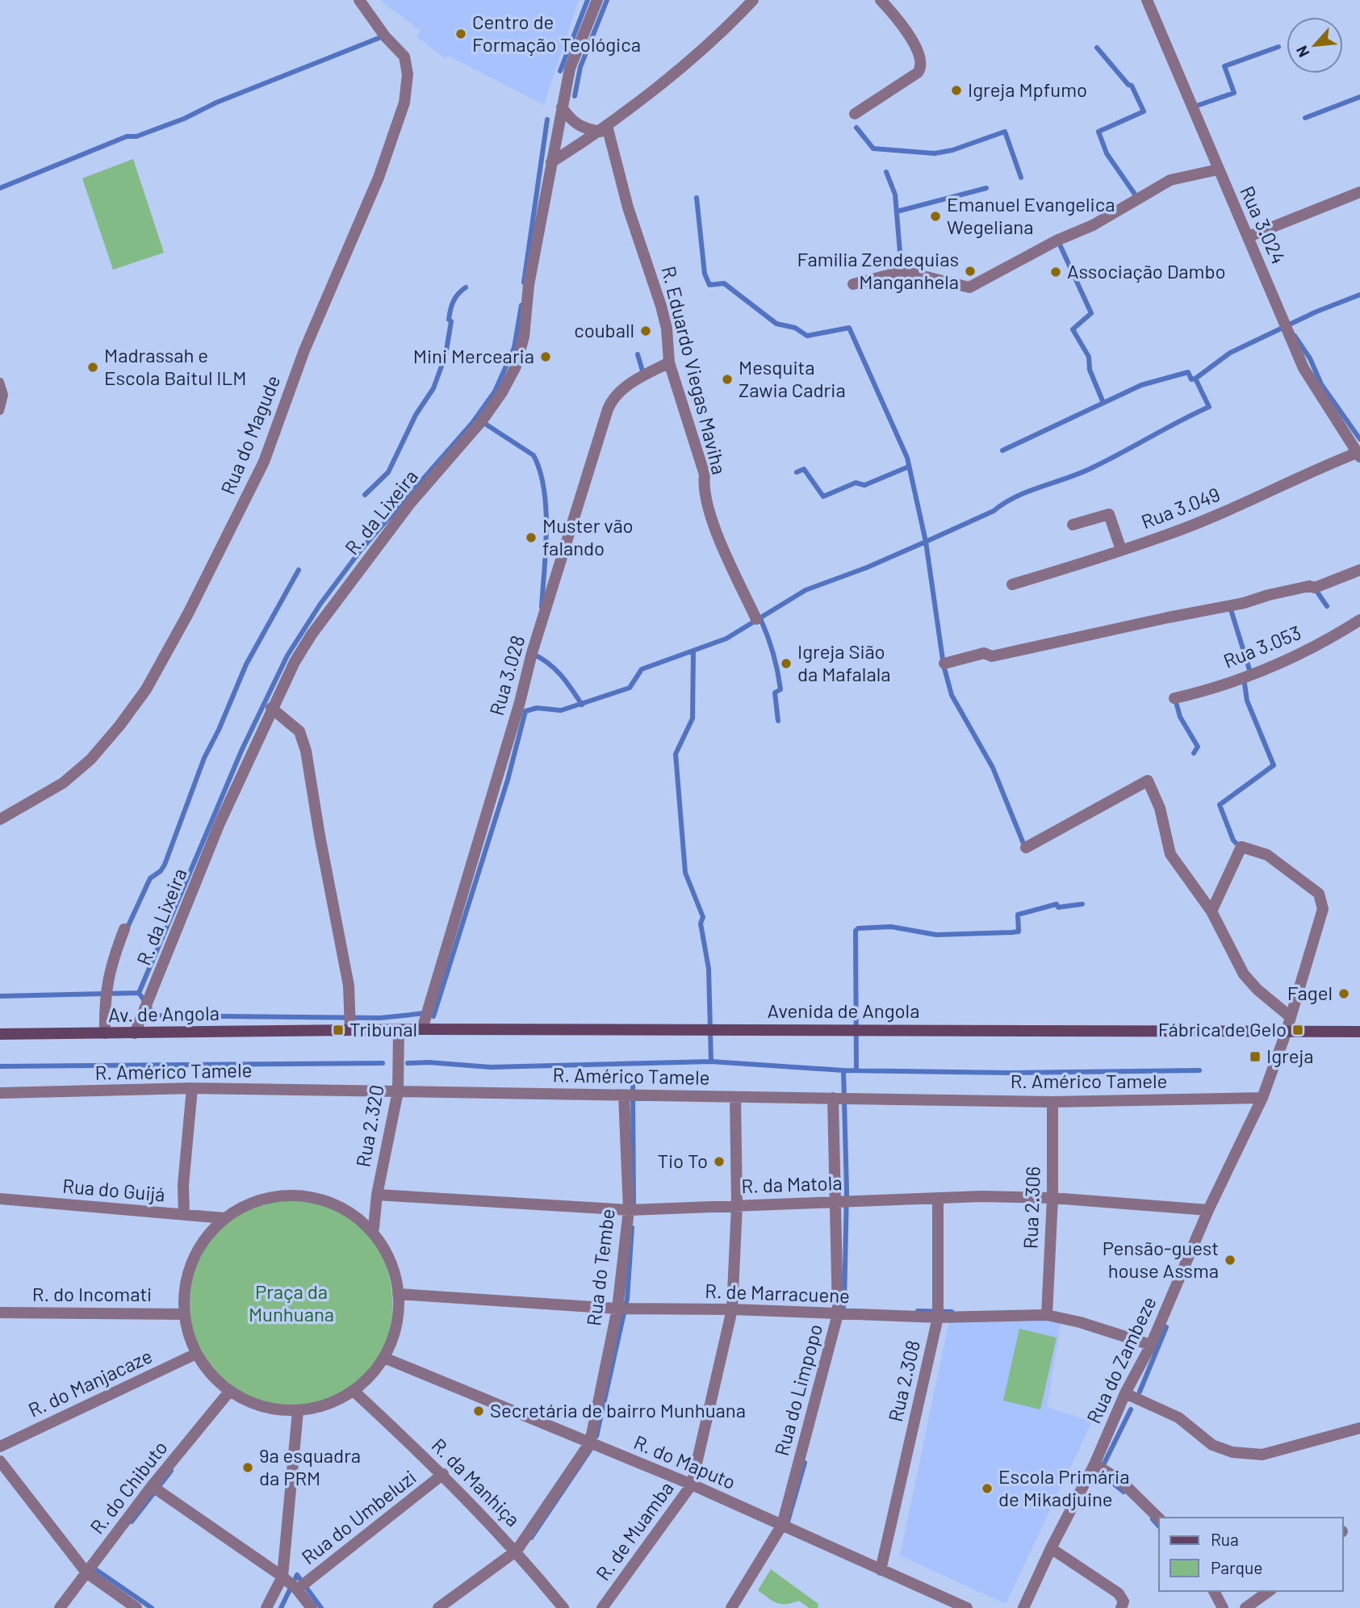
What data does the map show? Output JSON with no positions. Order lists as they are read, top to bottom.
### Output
{
  "streets": {
    "main road": ["Avenida de Angola", "Av. de Angola"],
    "street": [
      "Rua 3.024",
      "R. Eduardo Viegas Maviha",
      "Rua do Magude",
      "Rua 3.049",
      "R. da Lixeira",
      "Rua 3.053",
      "Rua 3.028",
      "R. Américo Tamele",
      "Rua 2.320",
      "R. da Matola",
      "Rua do Guijá",
      "Rua 2.306",
      "Rua do Tembe",
      "R. de Marracuene",
      "R. do Incomati",
      "Rua do Zambeze",
      "Rua 2.308",
      "R. do Manjacaze",
      "Rua do Limpopo",
      "R. do Maputo",
      "R. da Manhiça",
      "R. do Chibuto",
      "Rua do Umbeluzi",
      "R. de Muamba"
    ]
  },
  "crossings": [
    ["Rua 3.024", "Rua 3.049"],
    ["R. Eduardo Viegas Maviha", "Rua 3.028"],
    ["R. da Lixeira", "Av. de Angola"],
    ["Rua 3.028", "Avenida de Angola"],
    ["Avenida de Angola", "Av. de Angola"],
    ["Avenida de Angola", "Rua 2.320"],
    ["Avenida de Angola", "Rua do Zambeze"],
    ["R. Américo Tamele", "Rua 2.320"],
    ["R. Américo Tamele", "Rua 2.306"],
    ["R. Américo Tamele", "Rua do Tembe"],
    ["R. Américo Tamele", "Rua do Zambeze"],
    ["R. Américo Tamele", "Rua do Limpopo"],
    ["R. Américo Tamele", "R. de Muamba"],
    ["Rua 2.320", "R. da Matola"],
    ["R. da Matola", "Rua 2.306"],
    ["R. da Matola", "Rua do Tembe"],
    ["R. da Matola", "Rua do Zambeze"],
    ["R. da Matola", "Rua 2.308"],
    ["R. da Matola", "Rua do Limpopo"],
    ["R. da Matola", "R. de Muamba"],
    ["Rua 2.306", "R. de Marracuene"],
    ["Rua do Tembe", "R. de Marracuene"],
    ["Rua do Tembe", "R. do Maputo"],
    ["R. de Marracuene", "Rua do Zambeze"],
    ["R. de Marracuene", "Rua 2.308"],
    ["R. de Marracuene", "Rua do Limpopo"],
    ["R. de Marracuene", "R. de Muamba"],
    ["Rua 2.308", "R. do Maputo"],
    ["Rua do Limpopo", "R. do Maputo"],
    ["R. do Maputo", "R. de Muamba"],
    ["R. da Manhiça", "Rua do Umbeluzi"]
  ],
  "parks": ["Praça da Munhuana"],
  "places": {
    "other": [
      "Centro de Formação Teológica",
      "Igreja Mpfumo",
      "Emanuel Evangelica Wegeliana",
      "Familia Zendequias Manganhela",
      "Associação Dambo",
      "couball",
      "Mini Mercearia",
      "Madrassah e Escola Baitul ILM",
      "Mesquita Zawia Cadria",
      "Muster vão falando",
      "Igreja Sião da Mafalala",
      "Fagel",
      "Tio To",
      "Pensão-guest house Assma",
      "Secretária de bairro Munhuana",
      "9a esquadra da PRM",
      "Escola Primária de Mikadjuine"
    ],
    "transit": ["Tribunal", "Fábrica de Gelo", "Igreja"]
  },
  "legend": ["Rua", "Parque"],
  "north": "bottom left"
}
